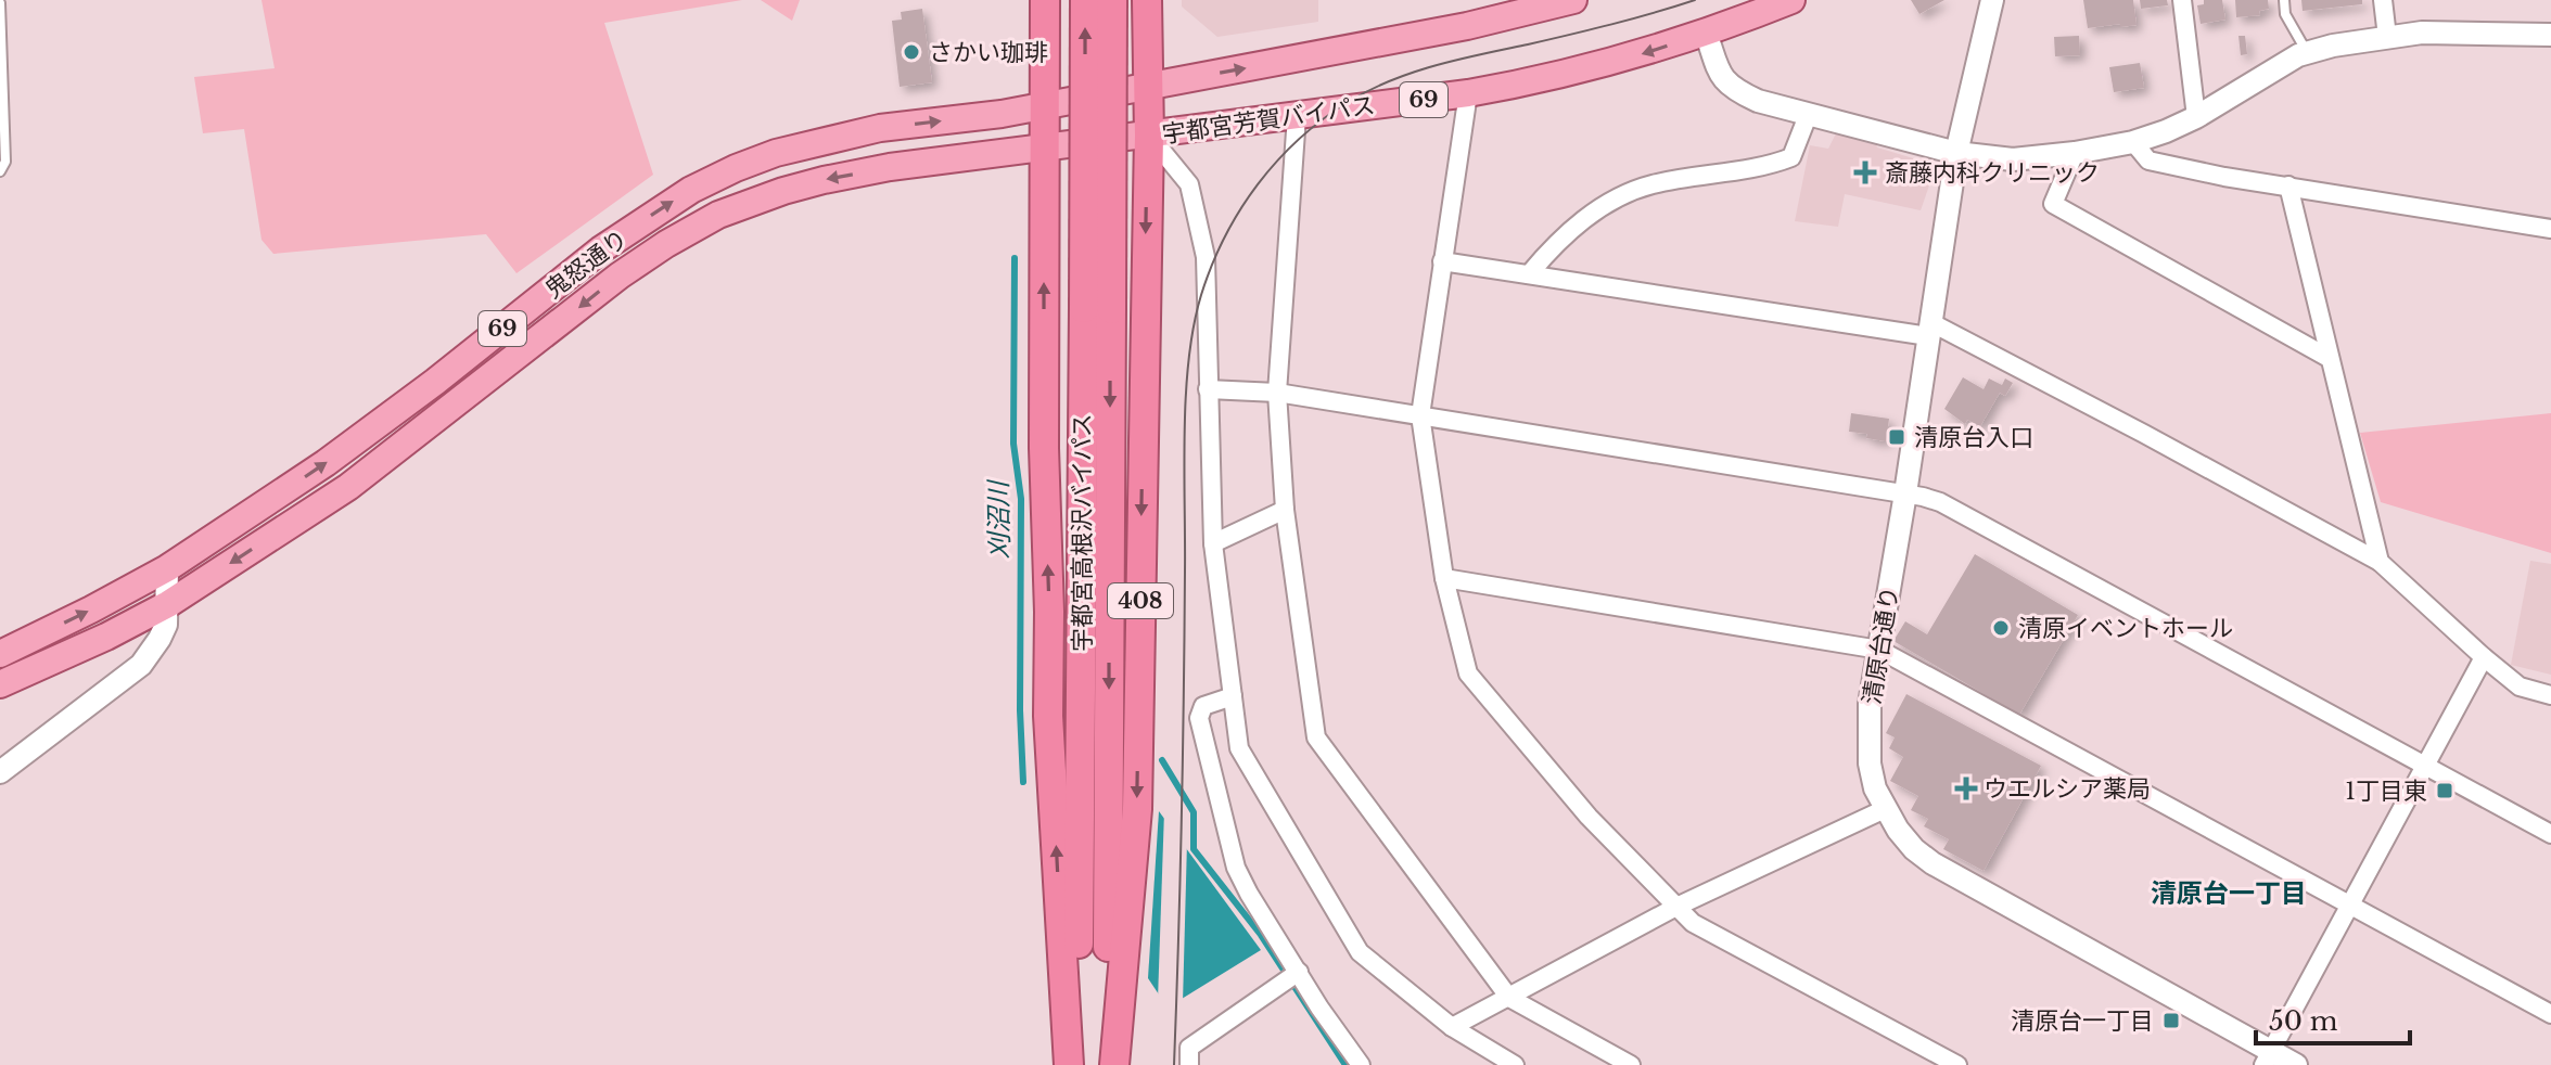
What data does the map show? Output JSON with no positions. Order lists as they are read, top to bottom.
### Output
{
  "streets": {
    "highway": ["宇都宮高根沢バイパス", "408"],
    "main road": ["69", "宇都宮芳賀バイパス", "鬼怒通り"],
    "street": ["清原台通り"]
  },
  "crossings": [
    ["69", "鬼怒通り"],
    ["69", "408"],
    ["宇都宮芳賀バイパス", "鬼怒通り"],
    ["宇都宮芳賀バイパス", "408"],
    ["鬼怒通り", "408"]
  ],
  "districts": ["清原台一丁目"],
  "water": ["刈沼川"],
  "places": {
    "other": ["さかい珈琲", "清原イベントホール"],
    "health": ["斎藤内科クリニック", "ウエルシア薬局"],
    "transit": ["清原台入口", "1丁目東", "清原台一丁目"]
  },
  "scale_bar": "50 m"
}
